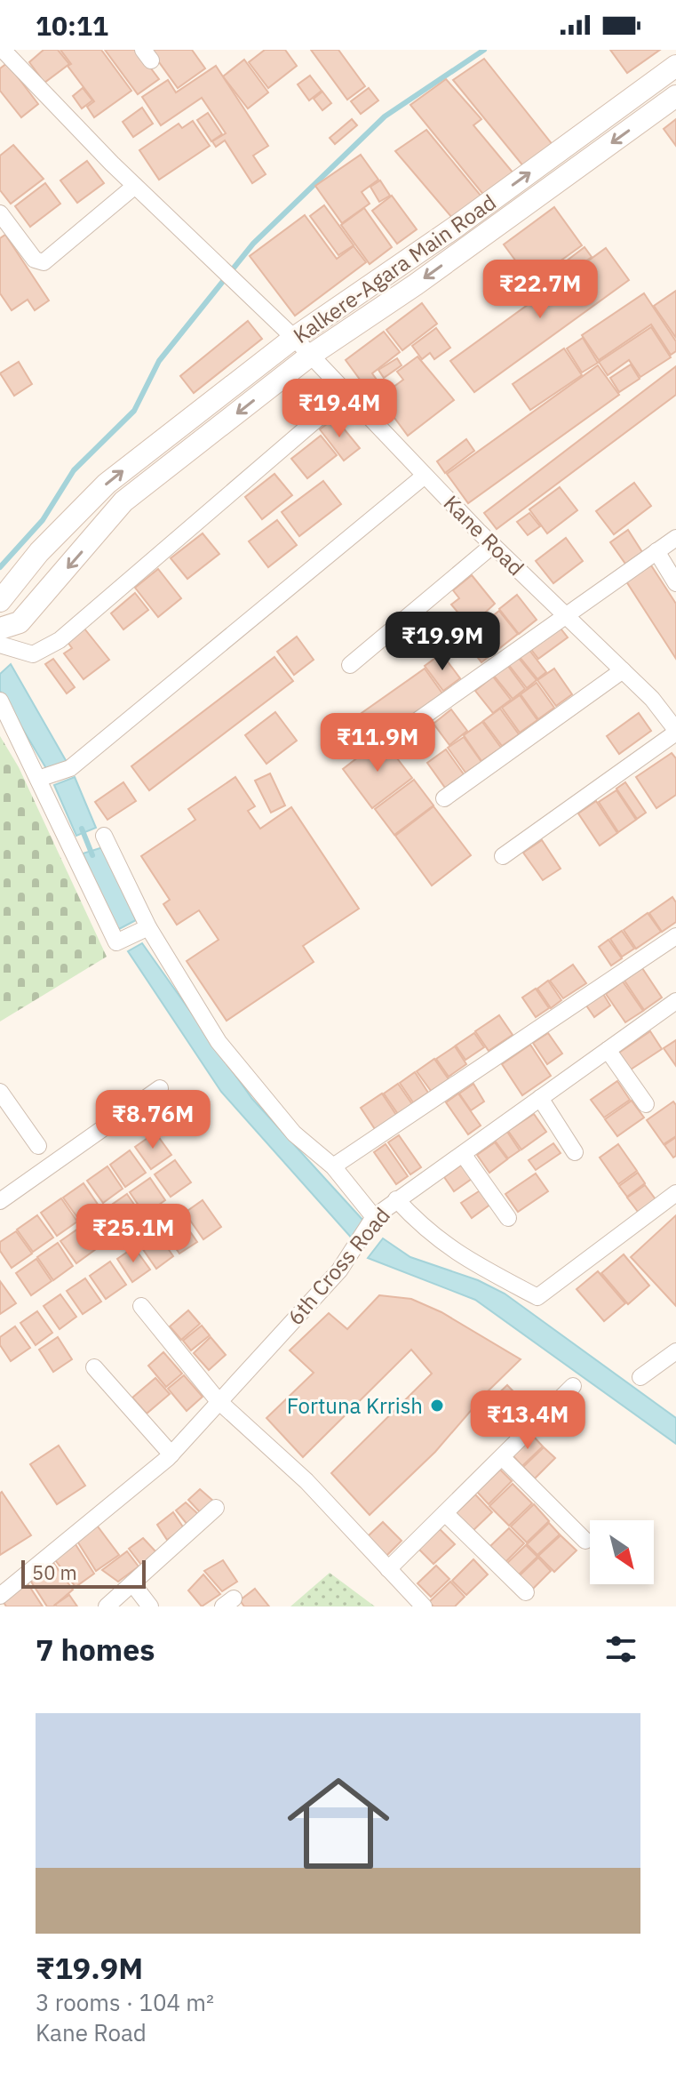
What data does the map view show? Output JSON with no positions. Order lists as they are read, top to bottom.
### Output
{
  "streets": {
    "street": ["Kalkere-Agara Main Road", "Kane Road", "6th Cross Road"]
  },
  "crossings": [
    ["Kalkere-Agara Main Road", "Kane Road"]
  ],
  "places": ["Fortuna Krrish"],
  "scale_bar": "50 m",
  "north": "bottom right",
  "page": {
    "status": "10:11",
    "price": [
      "₹22.7M",
      "₹19.4M",
      "₹19.9M",
      "₹11.9M",
      "₹8.76M",
      "₹25.1M",
      "₹13.4M"
    ],
    "scale": "50 m",
    "heading": "7 homes",
    "list": [
      {
        "name": "₹19.9M",
        "note": "3 rooms · 104 m² · Kane Road"
      }
    ]
  }
}
